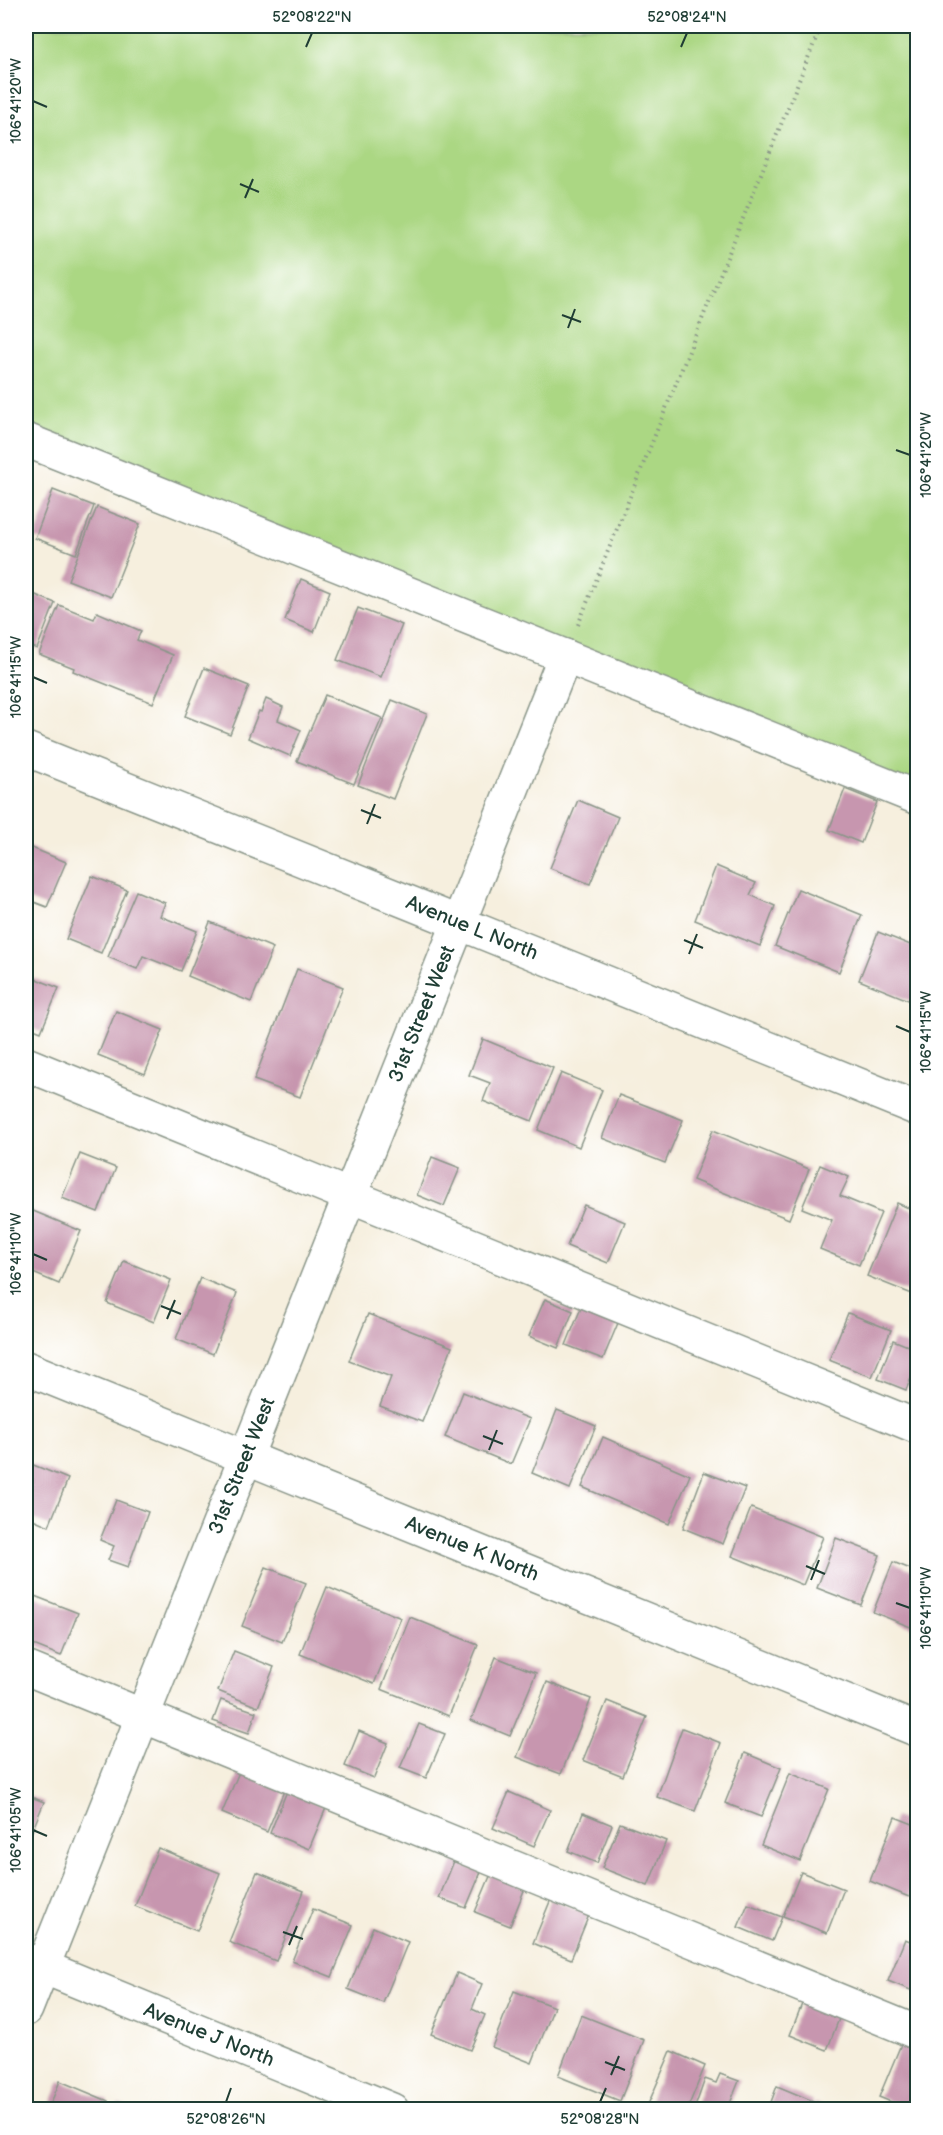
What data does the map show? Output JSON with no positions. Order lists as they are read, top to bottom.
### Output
{
  "streets": {
    "street": [
      "Avenue L North",
      "31st Street West",
      "Avenue K North",
      "Avenue J North"
    ]
  },
  "crossings": [
    ["Avenue L North", "31st Street West"],
    ["31st Street West", "Avenue K North"],
    ["31st Street West", "Avenue J North"]
  ],
  "coordinates": [
    "52°08'22\"N",
    "52°08'24\"N",
    "106°41'20\"W",
    "106°41'15\"W",
    "106°41'10\"W",
    "106°41'05\"W",
    "52°08'26\"N",
    "52°08'28\"N"
  ]
}
